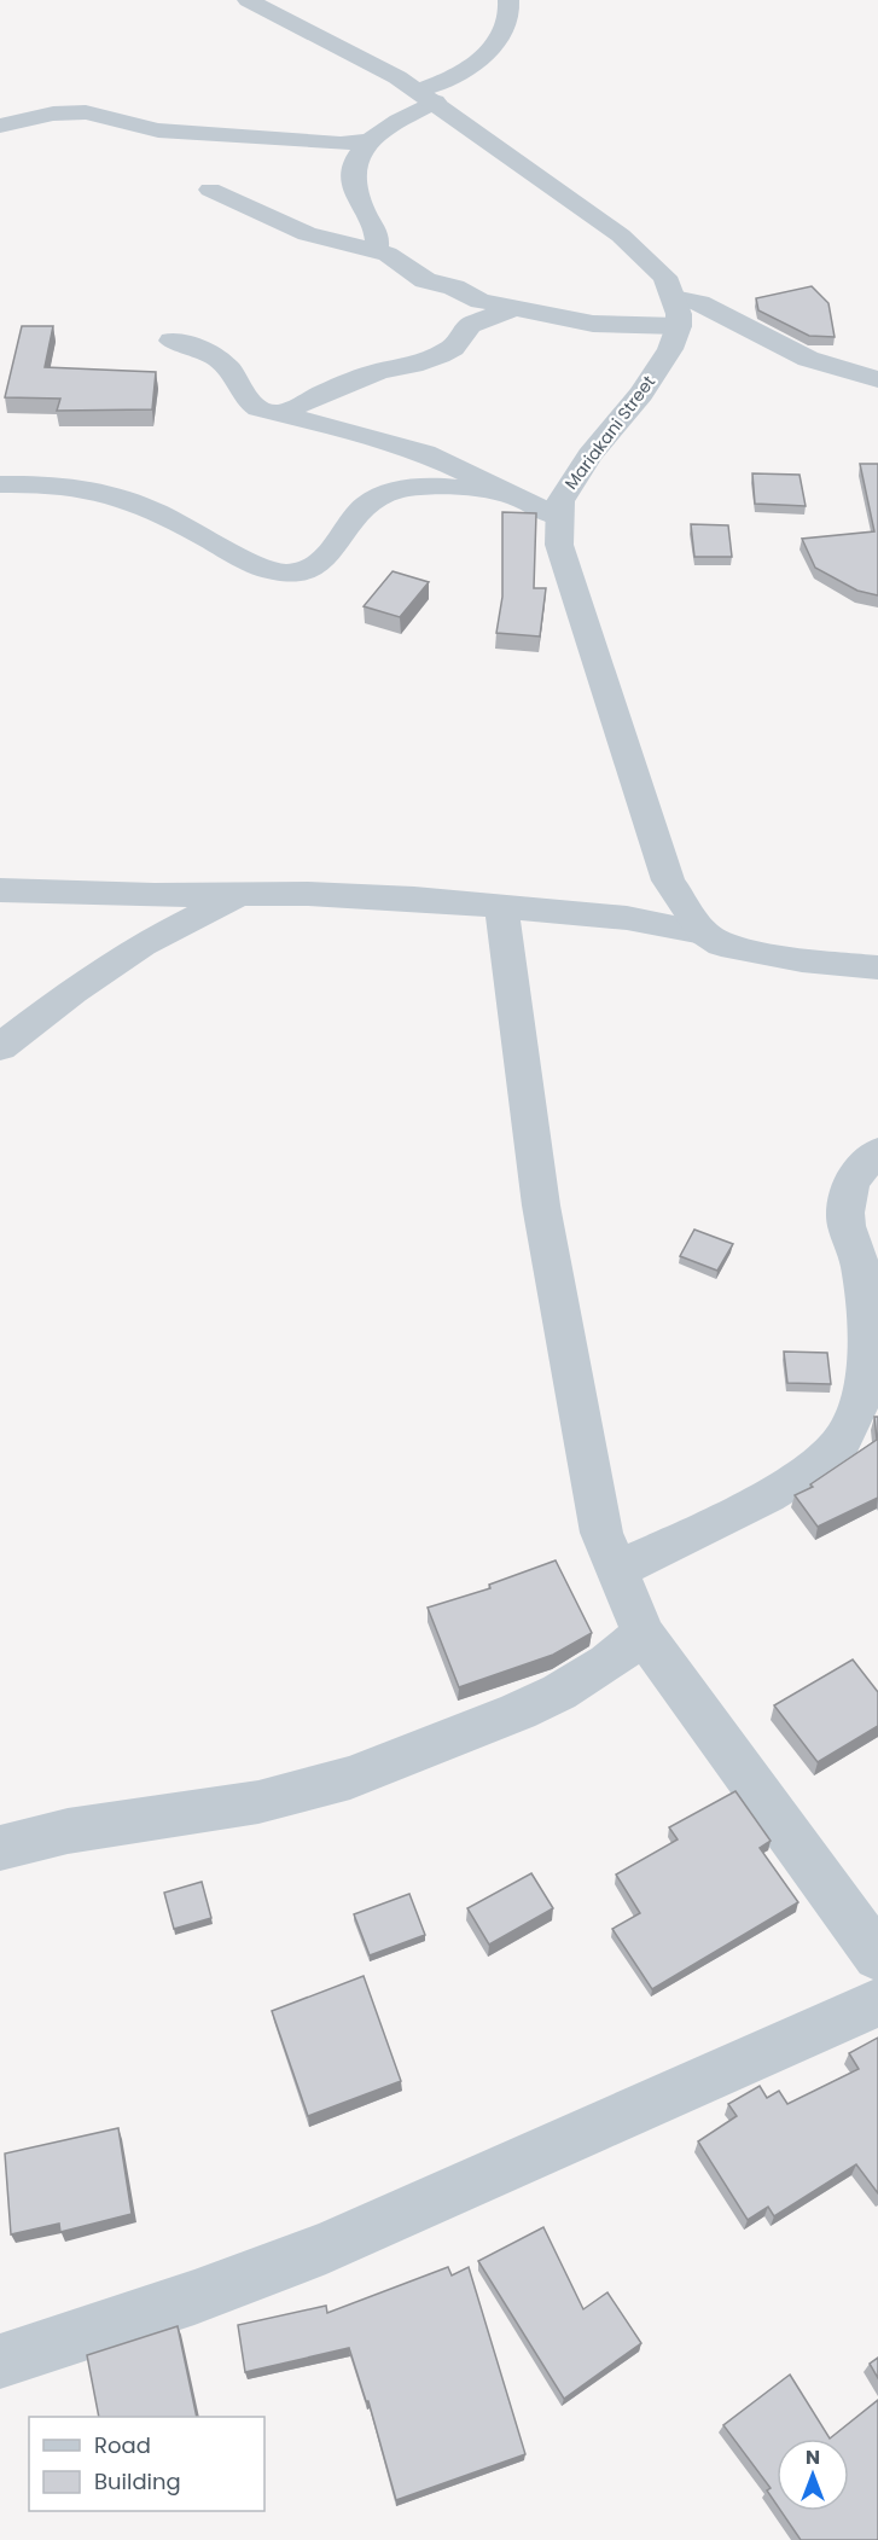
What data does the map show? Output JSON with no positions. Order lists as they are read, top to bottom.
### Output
{
  "streets": {
    "street": ["Mariakani Street"]
  },
  "legend": ["Road", "Building"],
  "north": "top"
}
